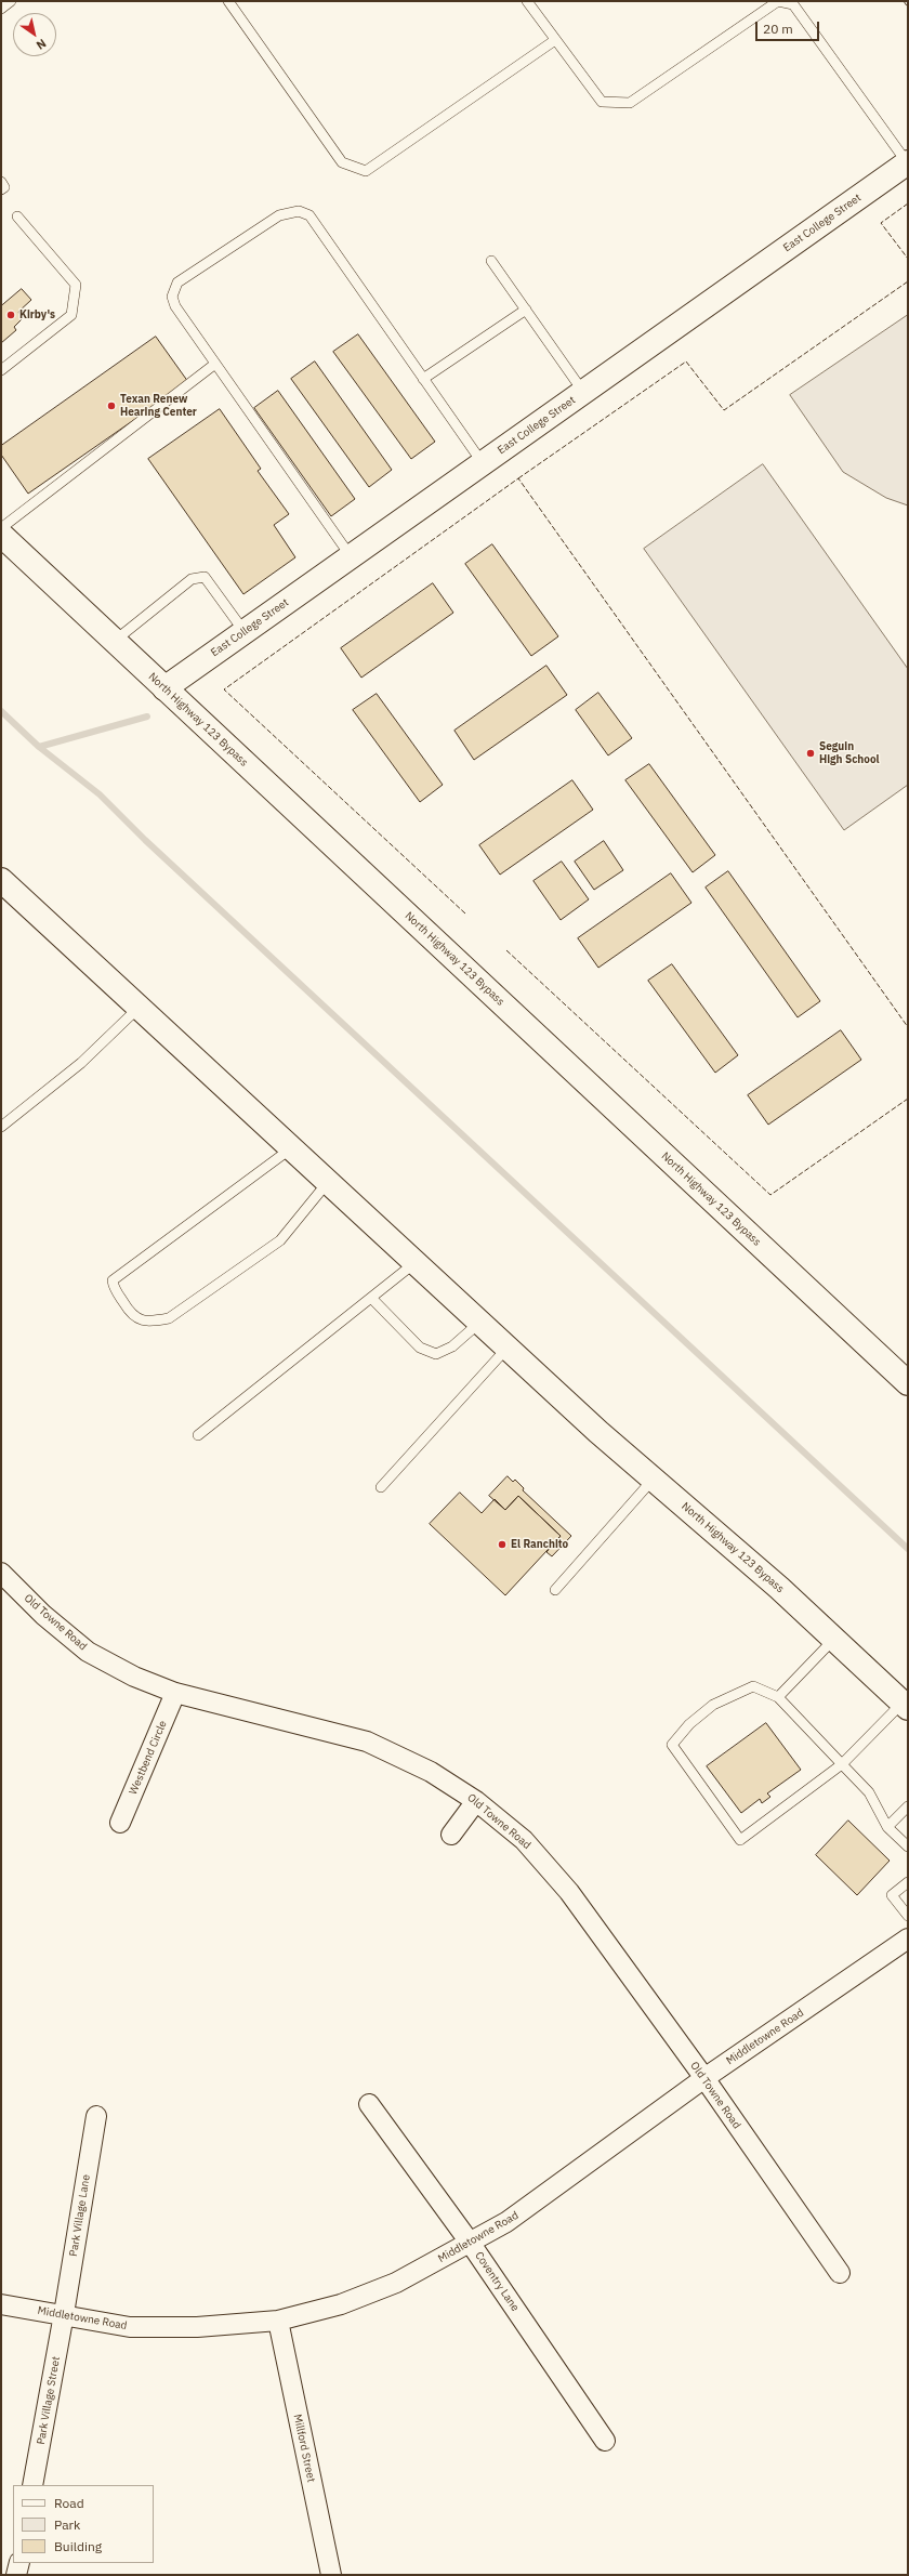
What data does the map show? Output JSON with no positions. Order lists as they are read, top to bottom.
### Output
{
  "streets": {
    "main road": ["East College Street", "North Highway 123 Bypass"],
    "street": [
      "Old Towne Road",
      "Westbend Circle",
      "Middletowne Road",
      "Park Village Lane",
      "Coventry Lane",
      "Park Village Street",
      "Millford Street"
    ]
  },
  "crossings": [
    ["East College Street", "North Highway 123 Bypass"],
    ["Old Towne Road", "Westbend Circle"],
    ["Old Towne Road", "Middletowne Road"],
    ["Middletowne Road", "Park Village Lane"],
    ["Middletowne Road", "Coventry Lane"],
    ["Middletowne Road", "Park Village Street"],
    ["Middletowne Road", "Millford Street"],
    ["Park Village Lane", "Park Village Street"]
  ],
  "places": [
    "Kirby's",
    "Texan Renew Hearing Center",
    "Seguin High School",
    "El Ranchito"
  ],
  "legend": ["Road", "Park", "Building"],
  "scale_bar": "20 m",
  "north": "bottom right"
}
